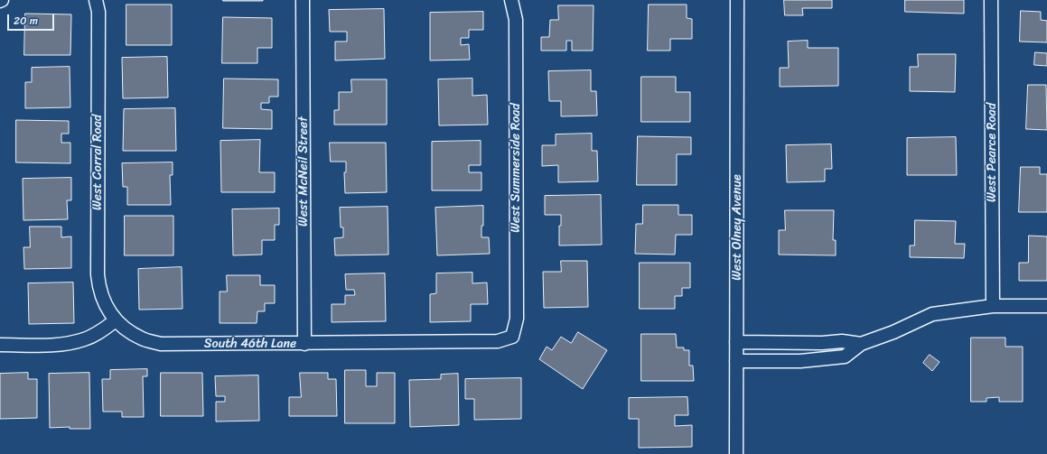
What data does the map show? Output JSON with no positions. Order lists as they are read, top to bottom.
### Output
{
  "streets": {
    "street": [
      "West Pearce Road",
      "West Corral Road",
      "West Summerside Road",
      "West McNeil Street",
      "West Olney Avenue",
      "South 46th Lane"
    ]
  },
  "crossings": [
    ["West Corral Road", "South 46th Lane"],
    ["West Summerside Road", "South 46th Lane"],
    ["West McNeil Street", "South 46th Lane"]
  ],
  "scale_bar": "20 m"
}
